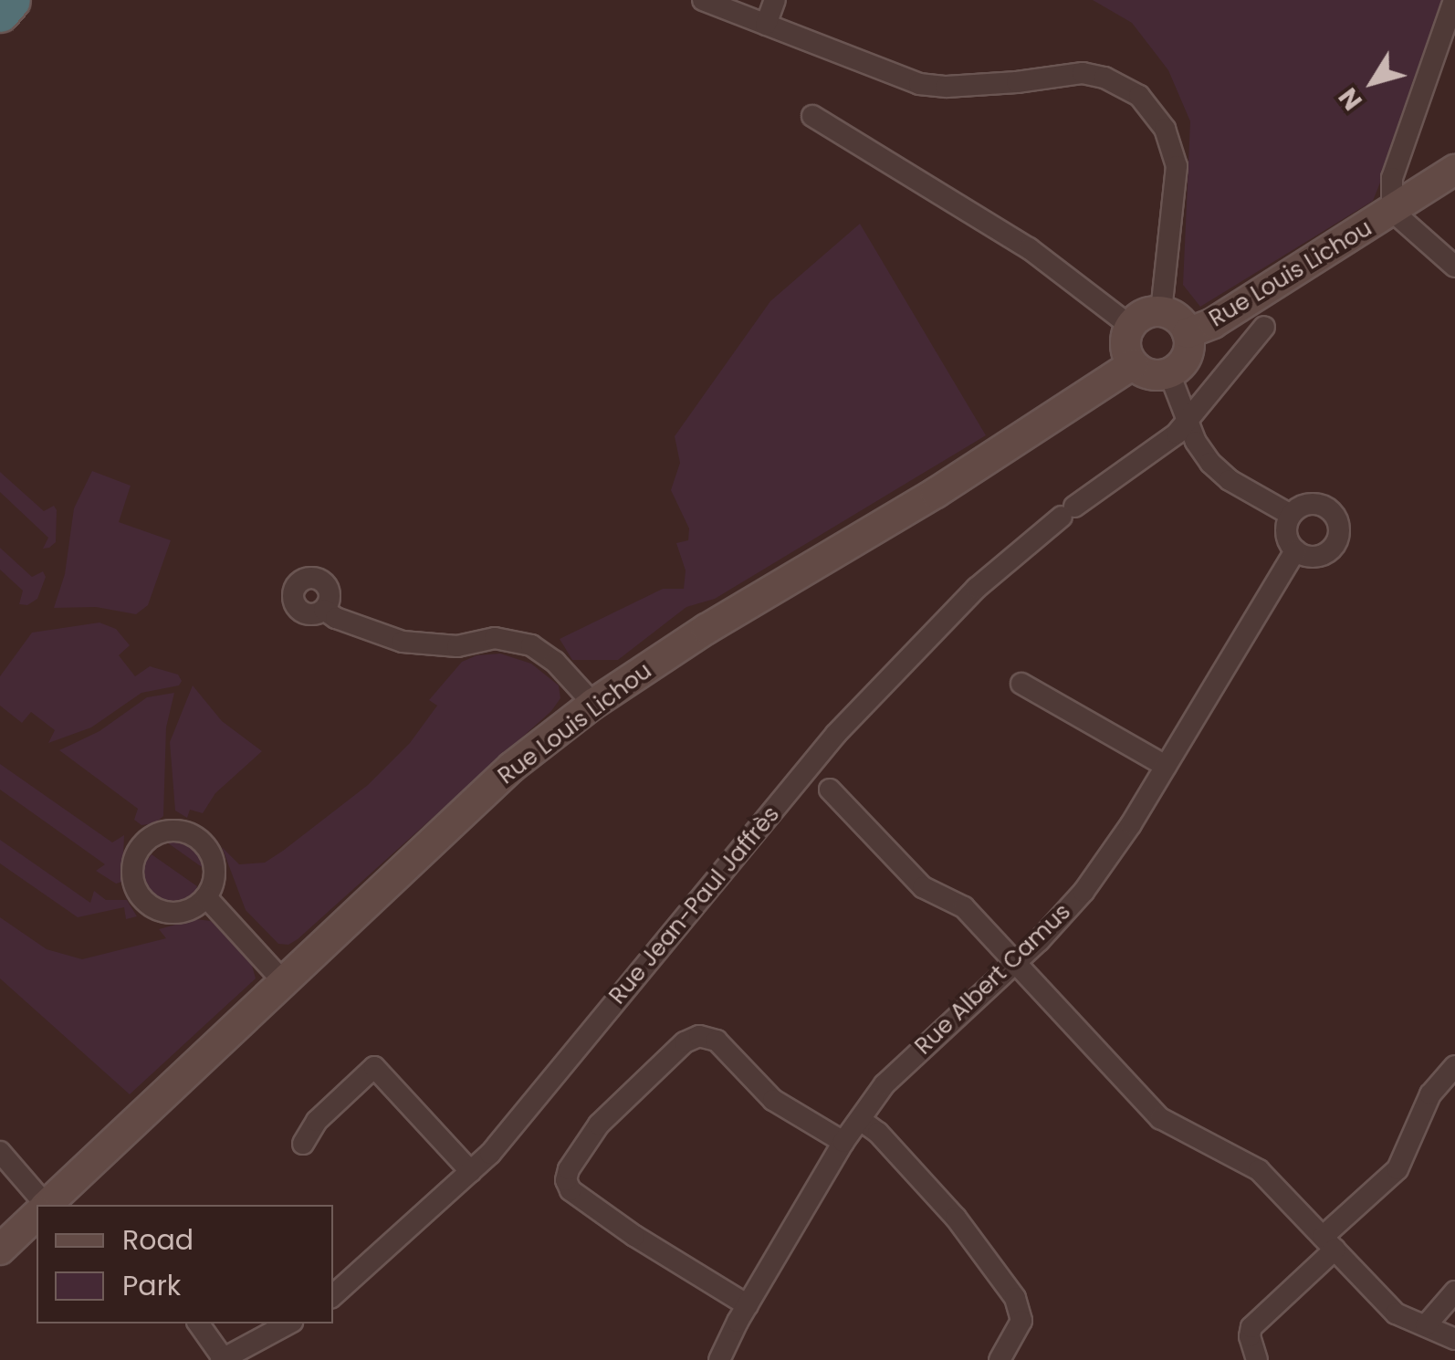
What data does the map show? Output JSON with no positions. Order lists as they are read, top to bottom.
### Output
{
  "streets": {
    "main road": ["Rue Louis Lichou"],
    "street": ["Rue Jean-Paul Jaffrès", "Rue Albert Camus"]
  },
  "legend": ["Road", "Park"],
  "north": "bottom left"
}
